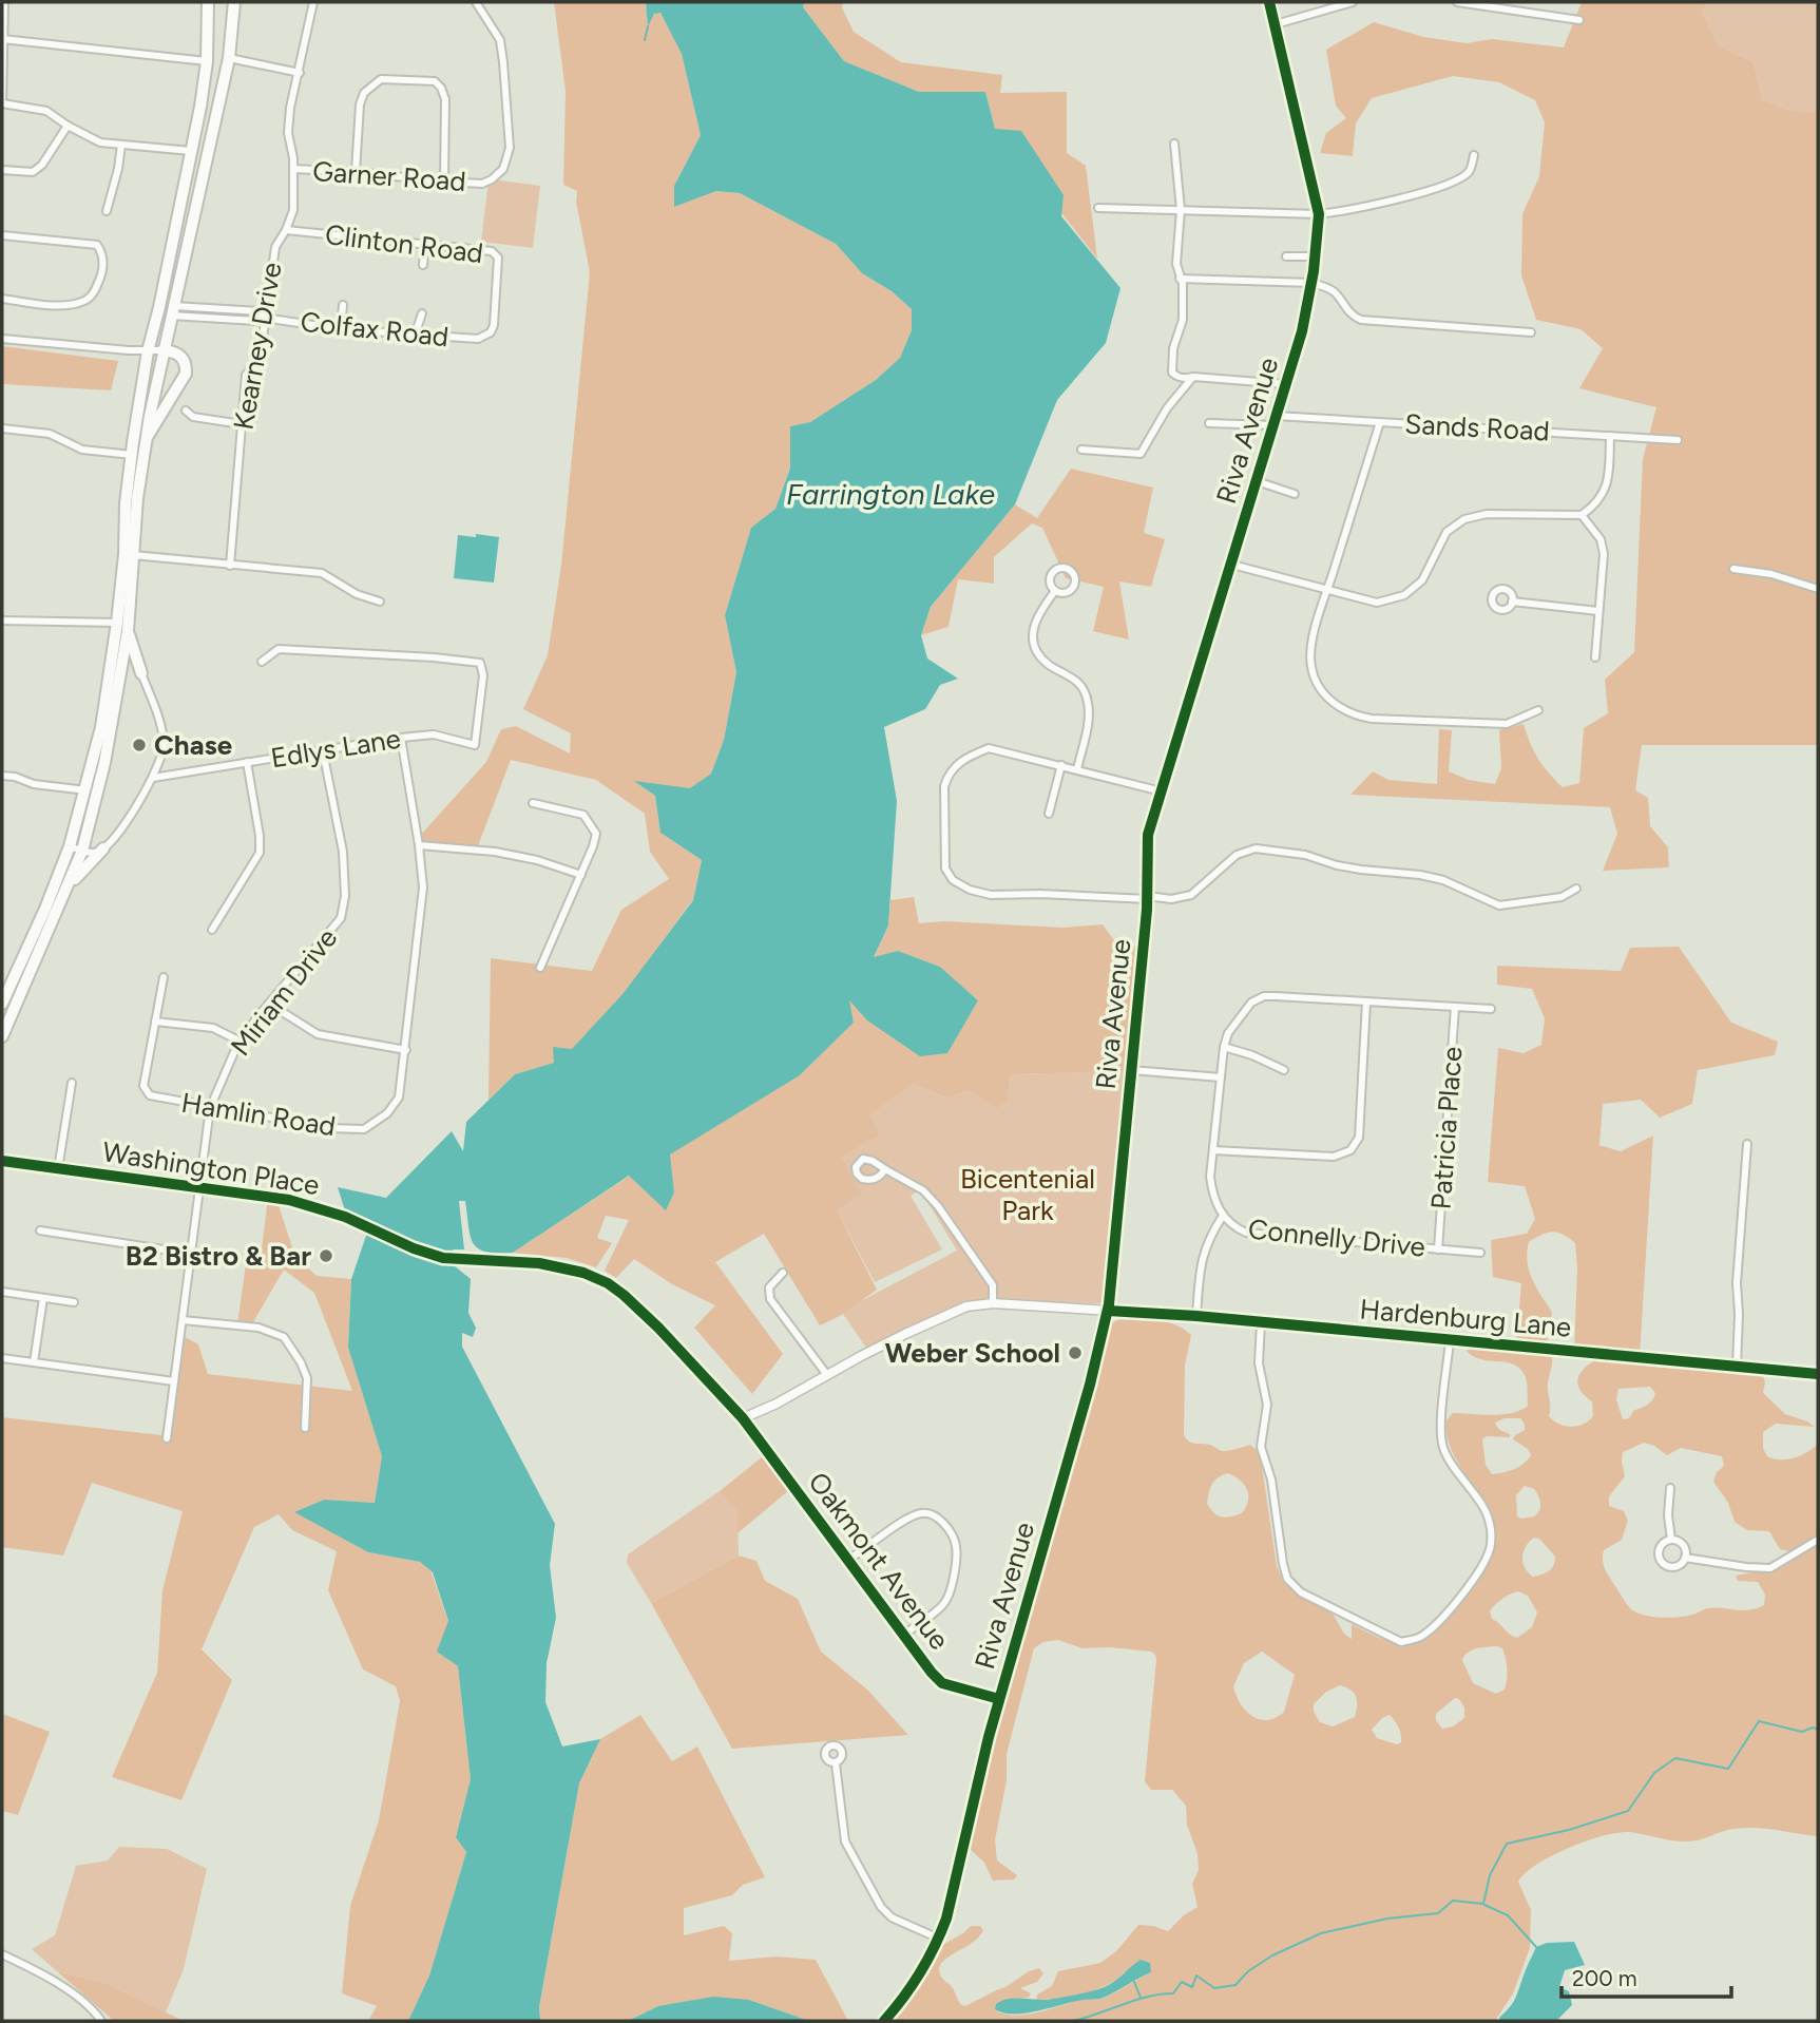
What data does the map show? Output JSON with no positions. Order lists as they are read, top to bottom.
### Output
{
  "streets": {
    "street": [
      "Garner Road",
      "Clinton Road",
      "Colfax Road",
      "Kearney Drive",
      "Sands Road",
      "Riva Avenue",
      "Edlys Lane",
      "Miriam Drive",
      "Hamlin Road",
      "Patricia Place",
      "Washington Place",
      "Connelly Drive",
      "Hardenburg Lane",
      "Oakmont Avenue"
    ]
  },
  "crossings": [
    ["Garner Road", "Kearney Drive"],
    ["Clinton Road", "Colfax Road"],
    ["Clinton Road", "Kearney Drive"],
    ["Colfax Road", "Kearney Drive"],
    ["Sands Road", "Riva Avenue"],
    ["Riva Avenue", "Hardenburg Lane"],
    ["Riva Avenue", "Oakmont Avenue"],
    ["Edlys Lane", "Miriam Drive"],
    ["Miriam Drive", "Hamlin Road"],
    ["Miriam Drive", "Washington Place"],
    ["Patricia Place", "Connelly Drive"],
    ["Washington Place", "Hardenburg Lane"],
    ["Washington Place", "Oakmont Avenue"],
    ["Hardenburg Lane", "Oakmont Avenue"]
  ],
  "water": ["Farrington Lake"],
  "parks": ["Bicentenial Park"],
  "places": ["Chase", "B2 Bistro & Bar", "Weber School"],
  "scale_bar": "200 m"
}
